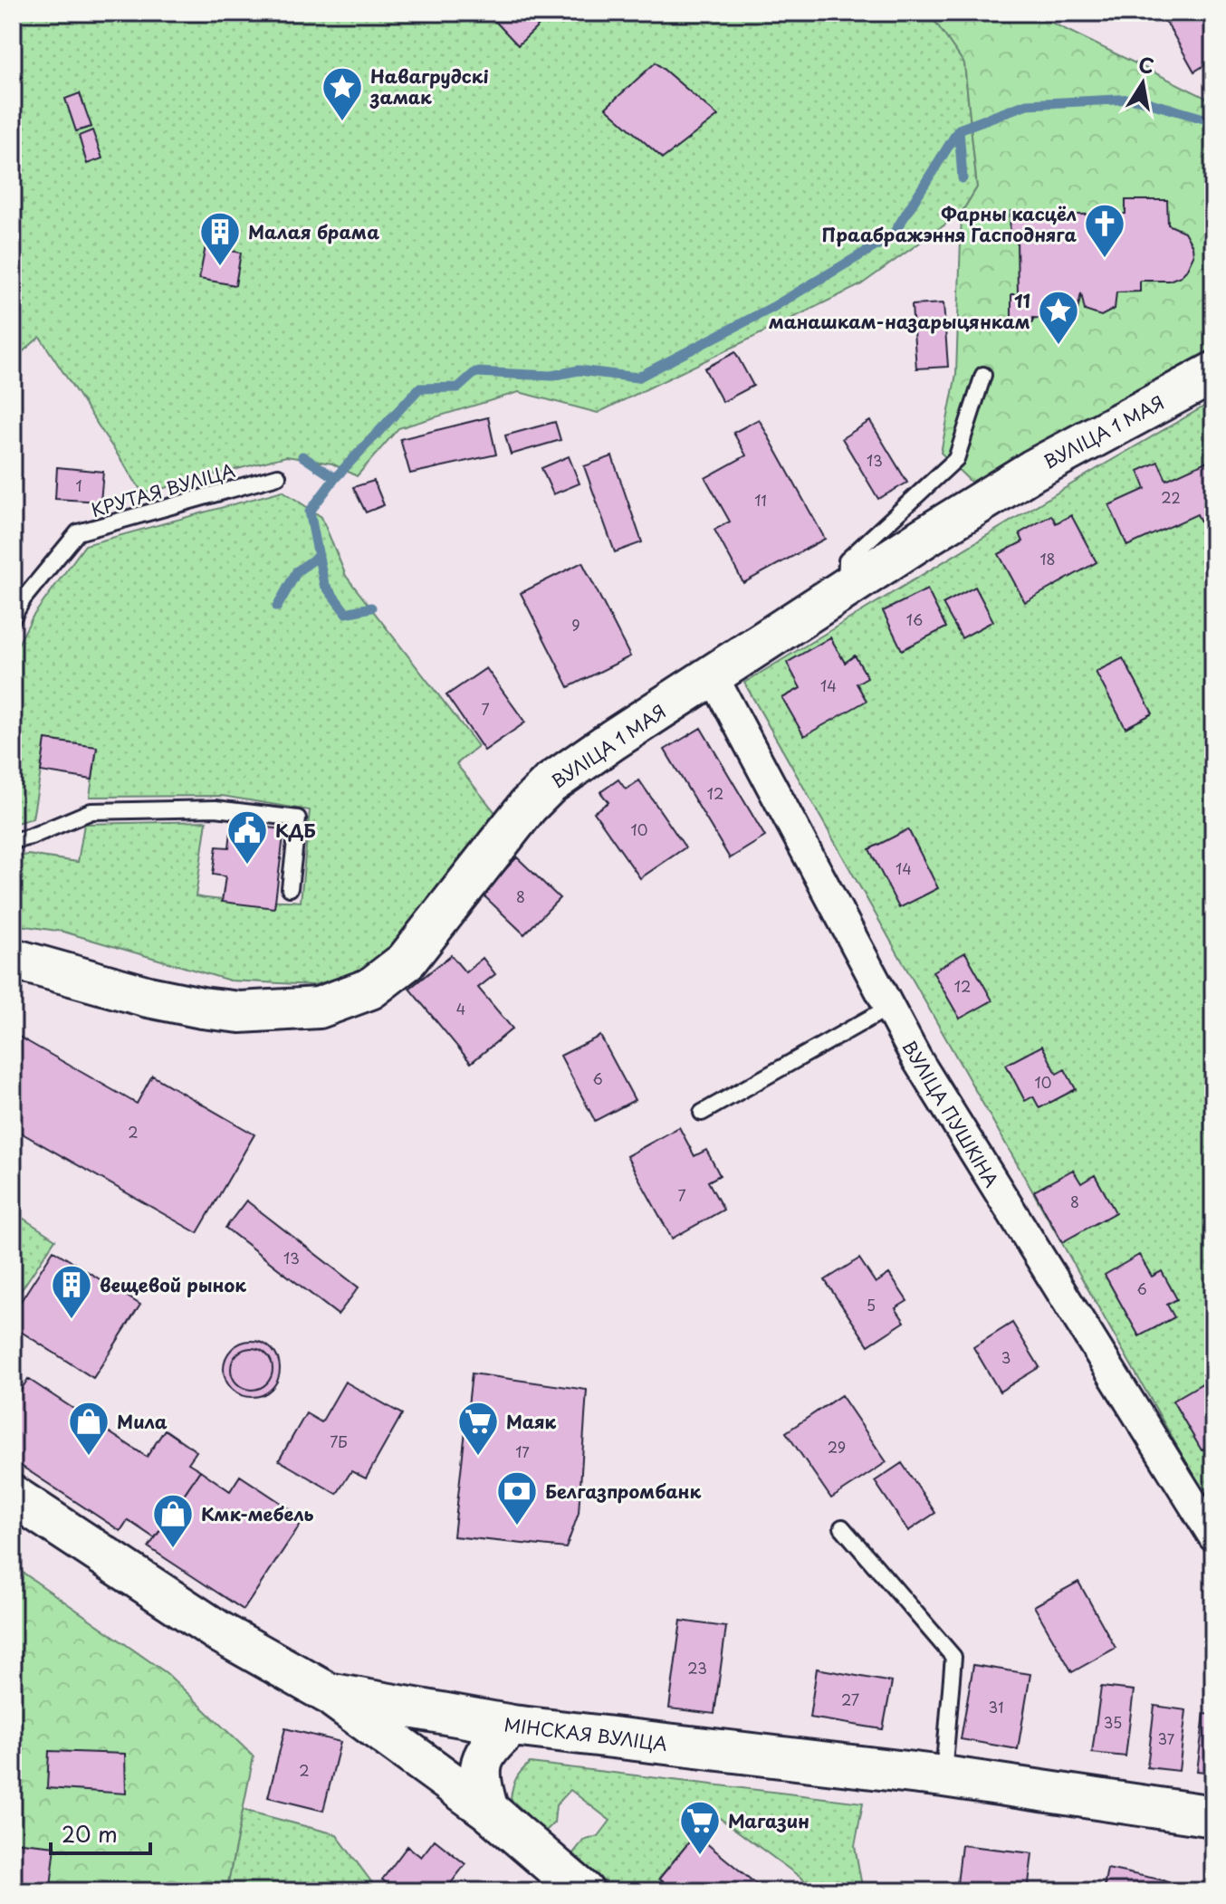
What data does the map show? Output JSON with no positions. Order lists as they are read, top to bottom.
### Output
{
  "streets": {
    "street": ["ВУЛІЦА 1 МАЯ", "ВУЛІЦА ПУШКІНА", "МІНСКАЯ ВУЛІЦА"],
    "lane": ["КРУТАЯ ВУЛІЦА"]
  },
  "crossings": [
    ["ВУЛІЦА 1 МАЯ", "ВУЛІЦА ПУШКІНА"]
  ],
  "places": {
    "place": ["Навагрудскі замак", "11 манашкам-назарыцянкам"],
    "church": ["Фарны касцёл Праабражэння Гасподняга"],
    "building": ["Малая брама", "вещевой рынок"],
    "public building": ["КДБ"],
    "shop": ["Мила", "Кмк-мебель"],
    "supermarket": ["Маяк", "Магазин"],
    "bank": ["Белгазпромбанк"]
  },
  "house_numbers": [
    "13",
    "1",
    "22",
    "11",
    "18",
    "16",
    "9",
    "14",
    "7",
    "12",
    "10",
    "14",
    "8",
    "12",
    "4",
    "6",
    "10",
    "2",
    "7",
    "8",
    "13",
    "6",
    "5",
    "3",
    "7Б",
    "29",
    "17",
    "23",
    "27",
    "31",
    "35",
    "37",
    "2"
  ],
  "scale_bar": "20 m",
  "north": "top"
}
